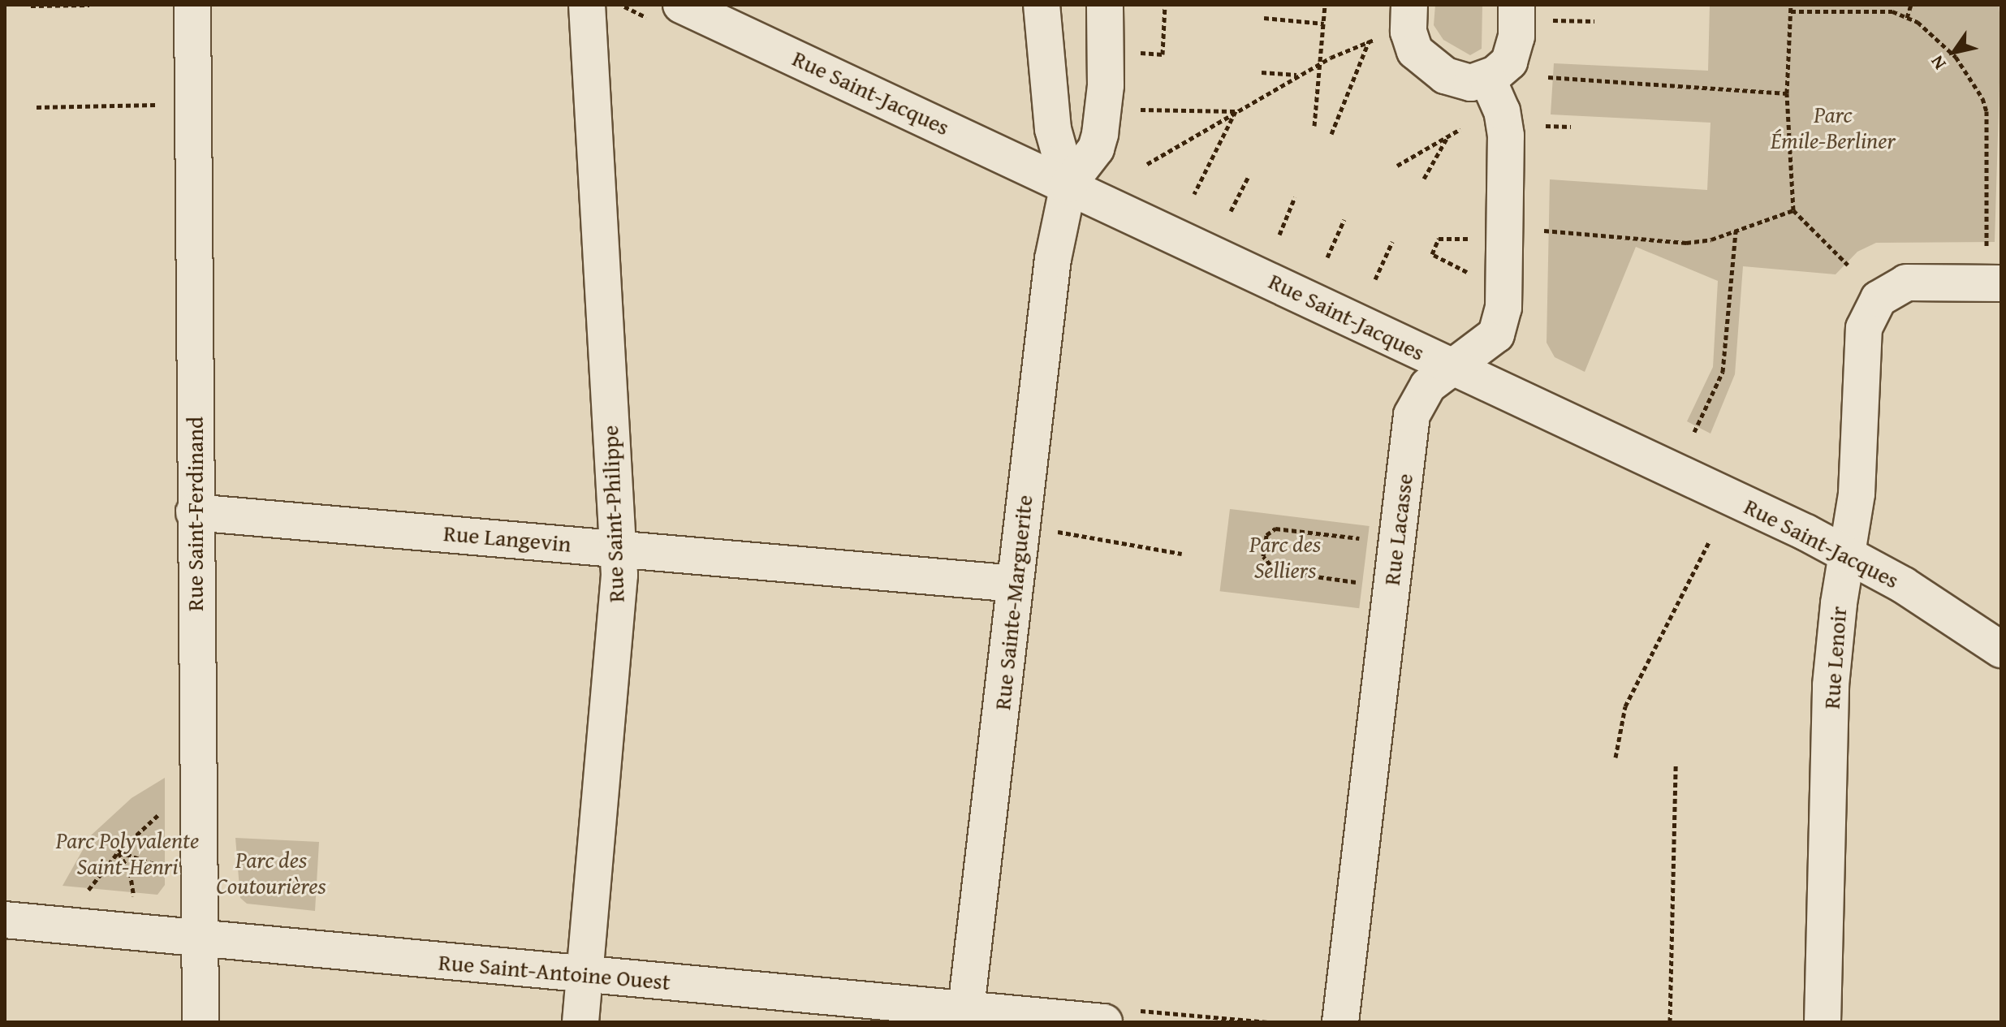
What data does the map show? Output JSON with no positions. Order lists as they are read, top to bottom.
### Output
{
  "streets": {
    "street": [
      "Rue Saint-Jacques",
      "Rue Saint-Ferdinand",
      "Rue Saint-Philippe",
      "Rue Lacasse",
      "Rue Langevin",
      "Rue Sainte-Marguerite",
      "Rue Lenoir",
      "Rue Saint-Antoine Ouest"
    ]
  },
  "crossings": [
    ["Rue Saint-Jacques", "Rue Lacasse"],
    ["Rue Saint-Jacques", "Rue Sainte-Marguerite"],
    ["Rue Saint-Jacques", "Rue Lenoir"],
    ["Rue Saint-Ferdinand", "Rue Langevin"],
    ["Rue Saint-Ferdinand", "Rue Saint-Antoine Ouest"],
    ["Rue Saint-Philippe", "Rue Langevin"],
    ["Rue Saint-Philippe", "Rue Saint-Antoine Ouest"],
    ["Rue Langevin", "Rue Sainte-Marguerite"],
    ["Rue Sainte-Marguerite", "Rue Saint-Antoine Ouest"]
  ],
  "parks": [
    "Parc Émile-Berliner",
    "Parc des Selliers",
    "Parc Polyvalente Saint-Henri",
    "Parc des Coutourières"
  ],
  "north": "bottom left"
}
